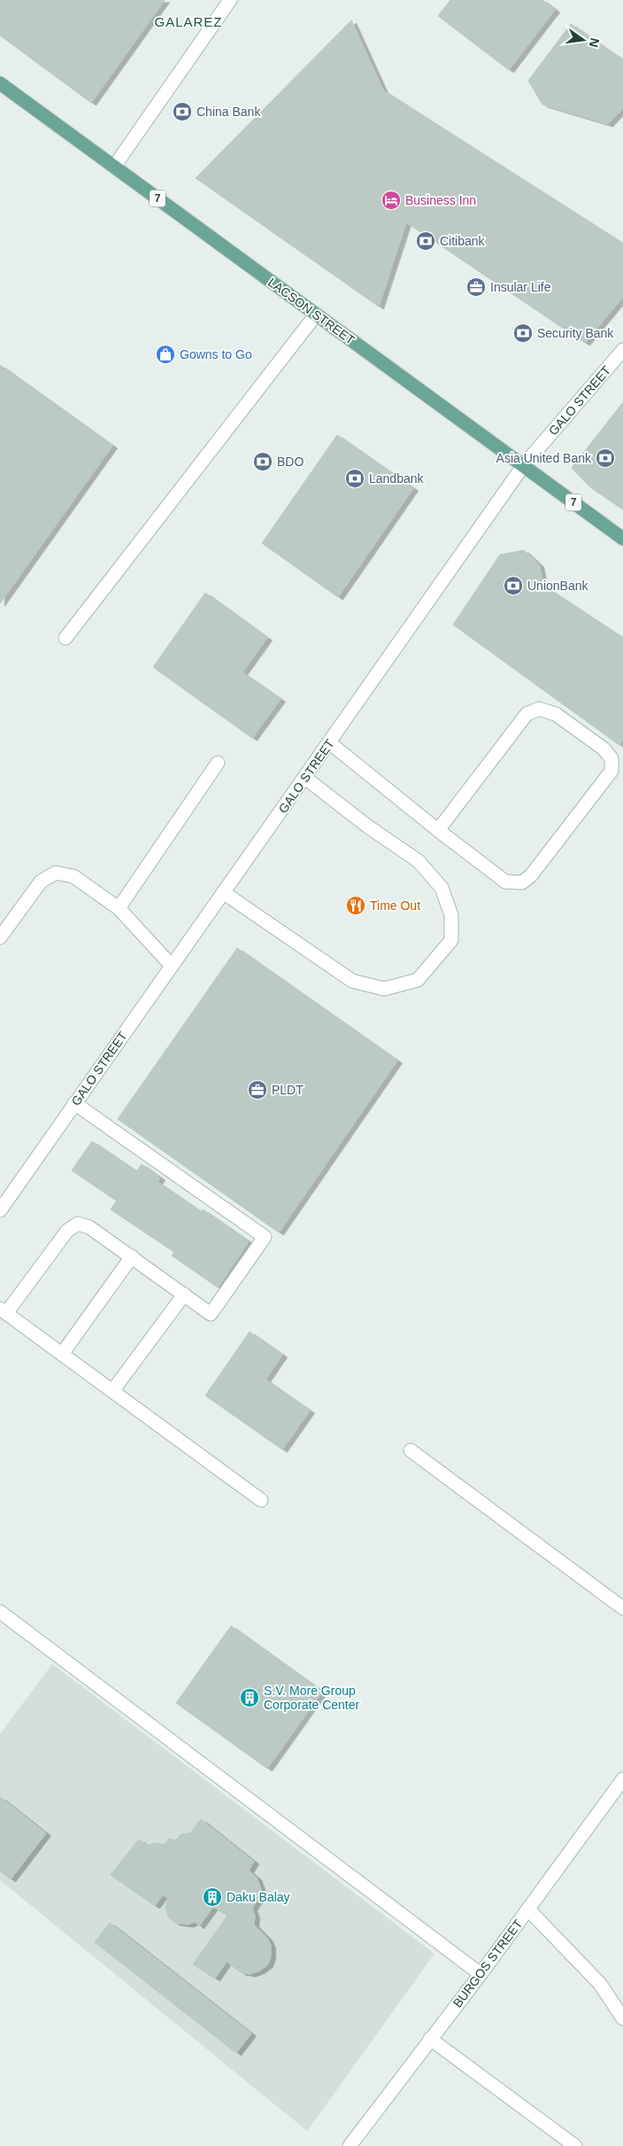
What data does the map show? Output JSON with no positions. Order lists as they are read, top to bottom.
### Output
{
  "streets": {
    "main road": ["7", "LACSON STREET"],
    "street": ["GALO STREET", "BURGOS STREET"]
  },
  "crossings": [
    ["LACSON STREET", "GALO STREET"]
  ],
  "districts": ["GALAREZ"],
  "places": {
    "bank": [
      "China Bank",
      "Citibank",
      "Security Bank",
      "Asia United Bank",
      "BDO",
      "Landbank",
      "UnionBank"
    ],
    "hotel": ["Business Inn"],
    "office": ["Insular Life", "PLDT"],
    "shop": ["Gowns to Go"],
    "restaurant": ["Time Out"],
    "building": ["S.V. More Group Corporate Center", "Daku Balay"]
  },
  "north": "right"
}
